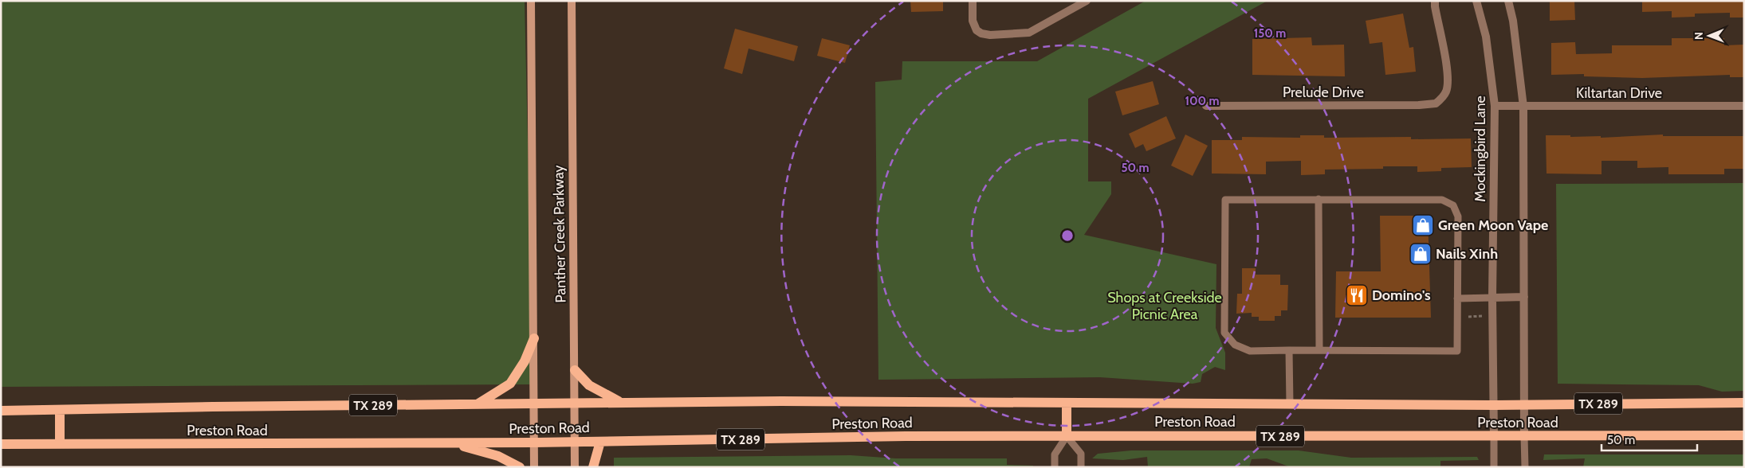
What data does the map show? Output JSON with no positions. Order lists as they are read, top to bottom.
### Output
{
  "streets": {
    "main road": ["Panther Creek Parkway", "TX 289", "Preston Road"],
    "street": ["Prelude Drive", "Kiltartan Drive", "Mockingbird Lane"]
  },
  "crossings": [
    ["Kiltartan Drive", "Mockingbird Lane"],
    ["Mockingbird Lane", "Preston Road"],
    ["Panther Creek Parkway", "Preston Road"]
  ],
  "parks": ["Shops at Creekside Picnic Area"],
  "places": {
    "shop": ["Green Moon Vape", "Nails Xinh"],
    "restaurant": ["Domino's"]
  },
  "scale_bar": "50 m",
  "north": "left",
  "rings": ["150 m", "100 m", "50 m"]
}
